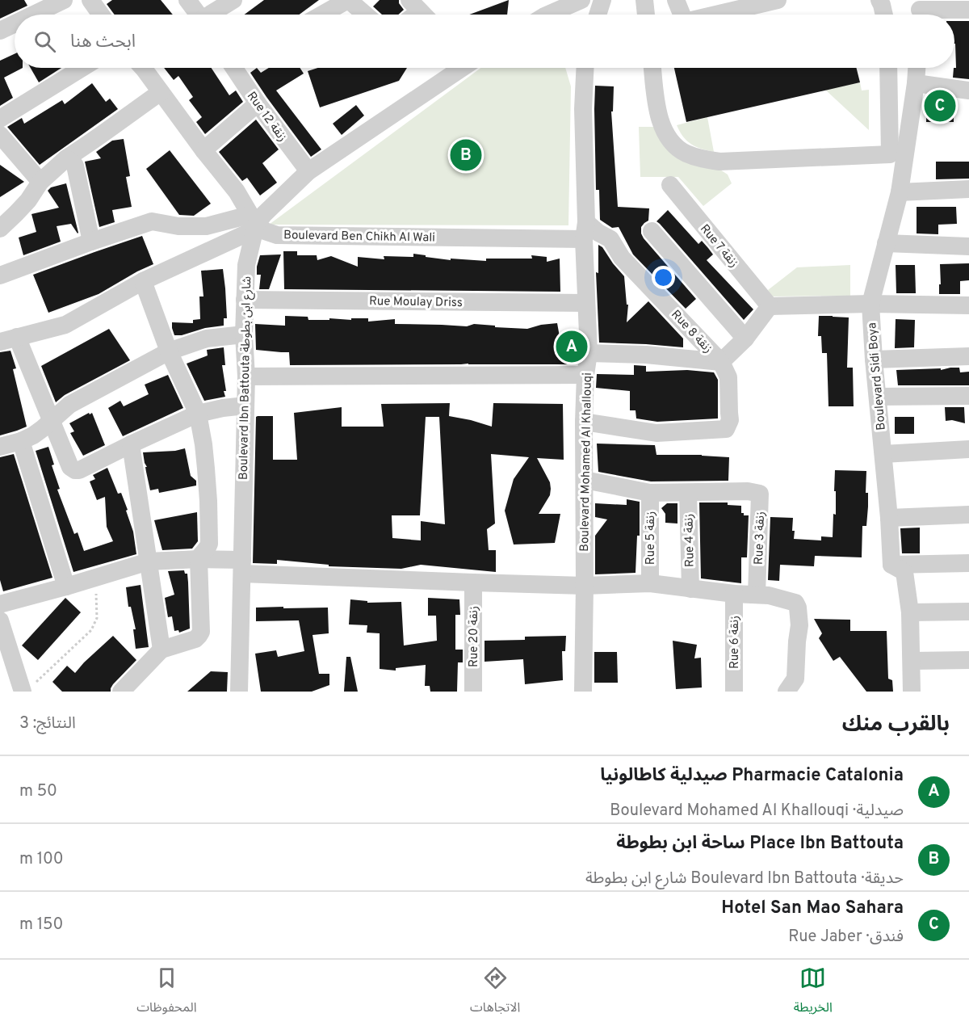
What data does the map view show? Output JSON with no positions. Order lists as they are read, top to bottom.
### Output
{
  "streets": {
    "street": [
      "Rue 12 زنقة",
      "Boulevard Ben Chikh Al Wali",
      "Rue 7 زنقة",
      "Rue Moulay Driss",
      "Rue 8 زنقة",
      "Boulevard Sidi Boya",
      "Boulevard Ibn Battouta شارع ابن بطوطة",
      "Boulevard Mohamed Al Khallouqi",
      "Rue 5 زنقة",
      "Rue 3 زنقة",
      "Rue 4 زنقة",
      "Rue 20 زنقة",
      "Rue 6 زنقة"
    ]
  },
  "crossings": [
    ["Rue 12 زنقة", "Boulevard Ibn Battouta شارع ابن بطوطة"],
    ["Boulevard Ben Chikh Al Wali", "Rue 8 زنقة"],
    ["Boulevard Ben Chikh Al Wali", "Boulevard Ibn Battouta شارع ابن بطوطة"],
    ["Boulevard Ben Chikh Al Wali", "Boulevard Mohamed Al Khallouqi"],
    ["Rue Moulay Driss", "Boulevard Ibn Battouta شارع ابن بطوطة"],
    ["Rue Moulay Driss", "Boulevard Mohamed Al Khallouqi"],
    ["Rue 8 زنقة", "Boulevard Mohamed Al Khallouqi"],
    ["Rue 3 زنقة", "Rue 4 زنقة"]
  ],
  "page": {
    "search": "ابحث هنا",
    "pins": ["C", "B", "A"],
    "heading": ["بالقرب منك", "النتائج: 3"],
    "list": [
      {
        "mark": "A",
        "name": "Pharmacie Catalonia صيدلية كاطالونيا",
        "note": "صيدلية · Boulevard Mohamed Al Khallouqi",
        "value": "50 m"
      },
      {
        "mark": "B",
        "name": "Place Ibn Battouta ساحة ابن بطوطة",
        "note": "حديقة · Boulevard Ibn Battouta شارع ابن بطوطة",
        "value": "100 m"
      },
      {
        "mark": "C",
        "name": "Hotel San Mao Sahara",
        "note": "فندق · Rue Jaber",
        "value": "150 m"
      }
    ],
    "nav": ["الخريطة", "الاتجاهات", "المحفوظات"]
  }
}
